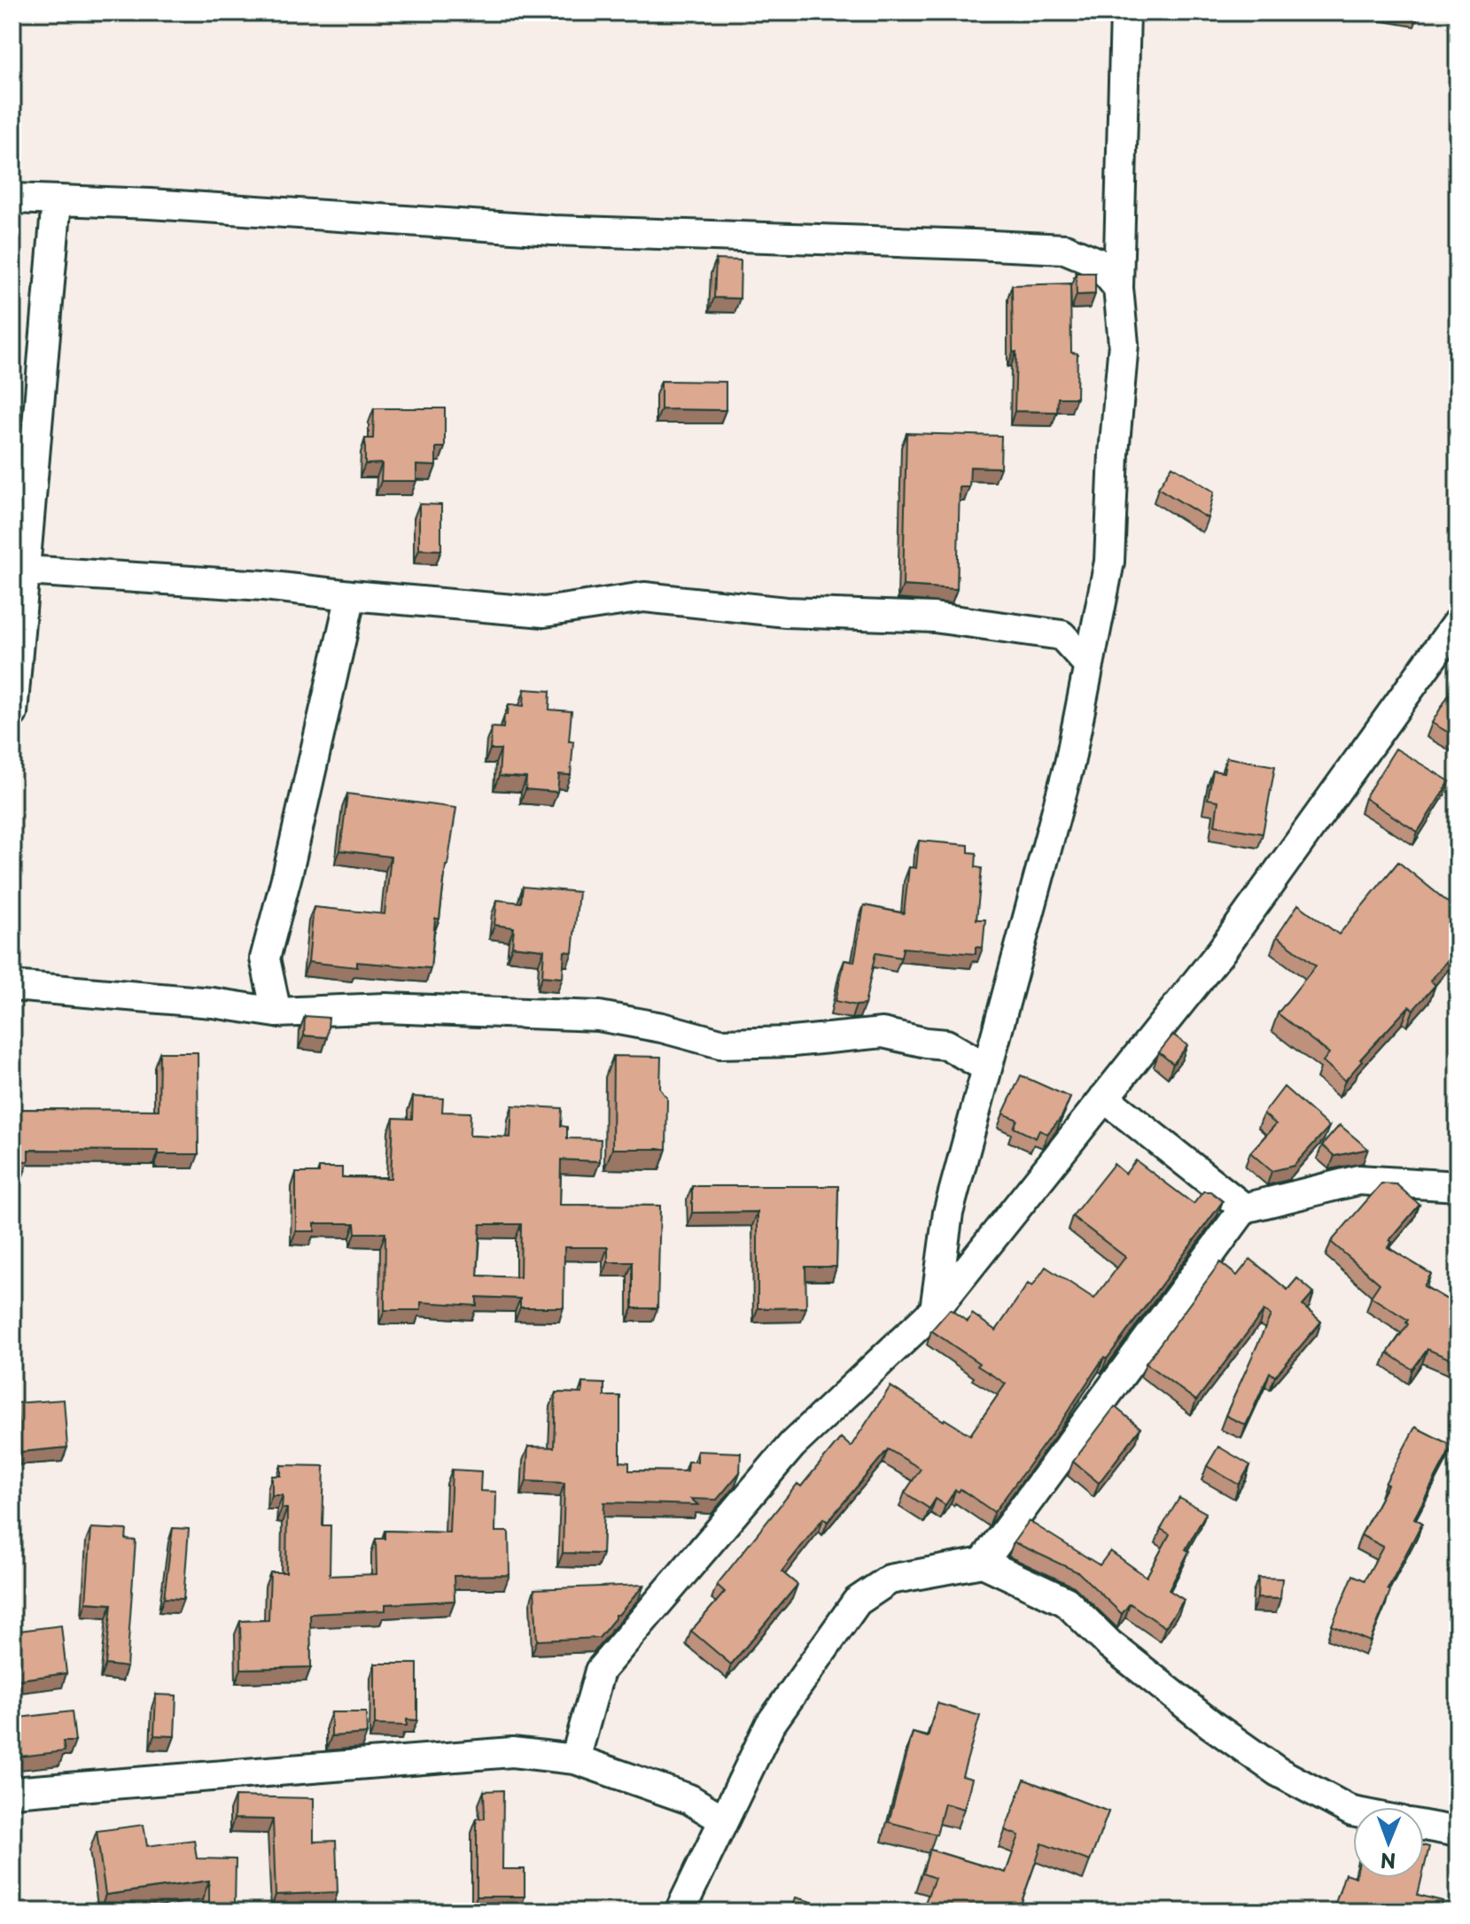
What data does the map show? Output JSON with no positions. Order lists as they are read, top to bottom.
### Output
{
  "north": "bottom"
}
